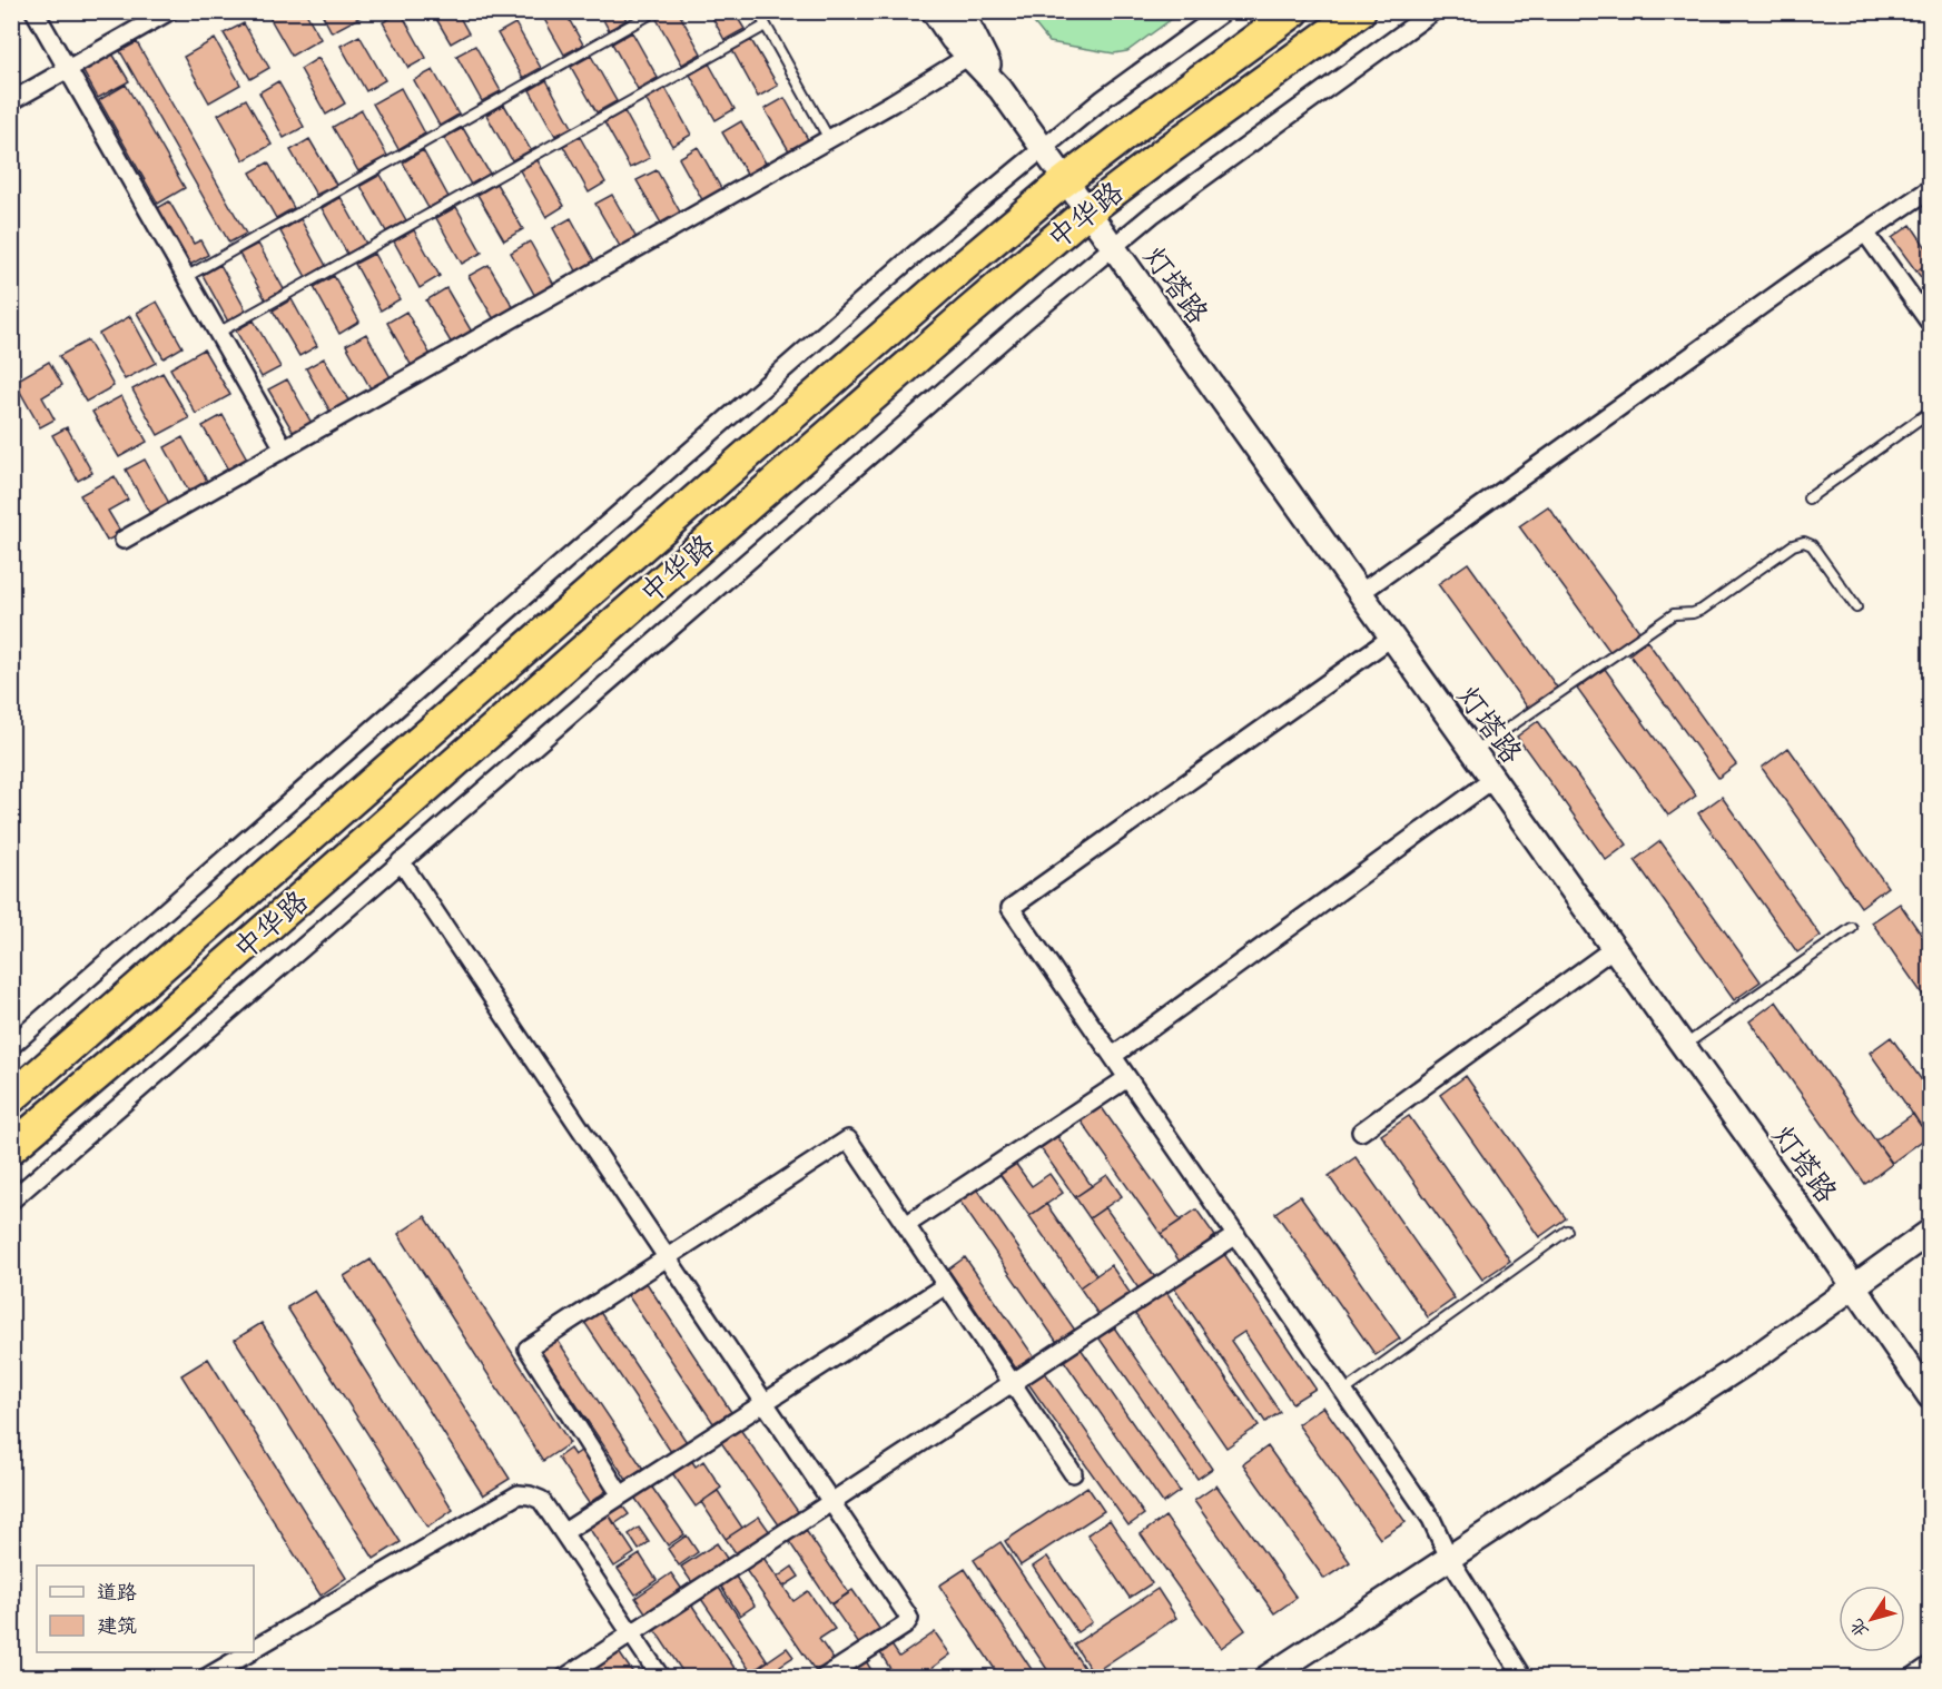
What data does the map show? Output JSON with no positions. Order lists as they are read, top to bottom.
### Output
{
  "streets": {
    "highway": ["中华路"],
    "street": ["灯塔路"]
  },
  "crossings": [
    ["中华路", "灯塔路"]
  ],
  "legend": ["道路", "建筑"],
  "north": "bottom left"
}
